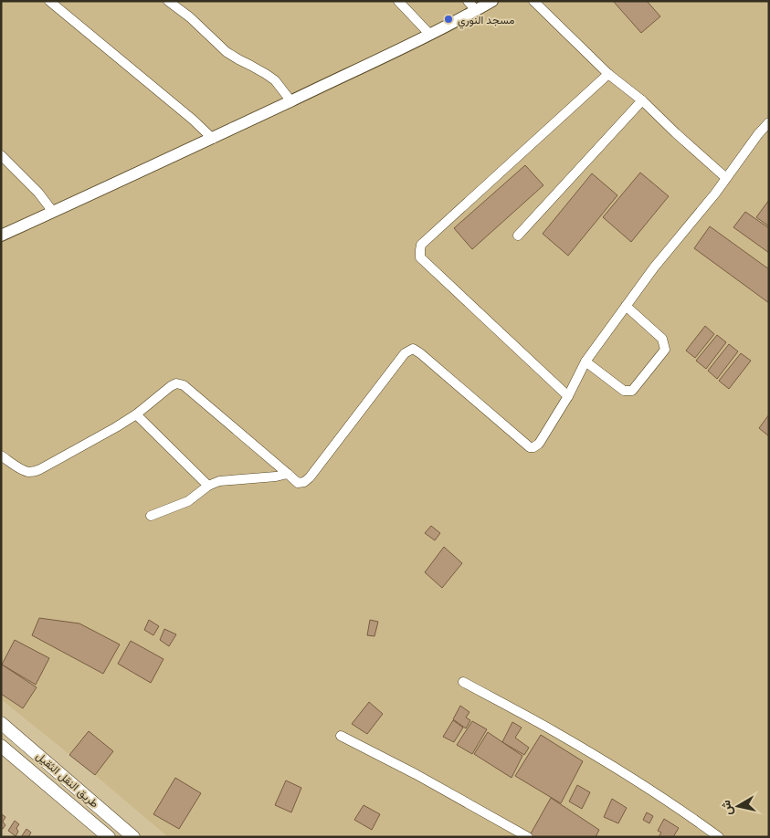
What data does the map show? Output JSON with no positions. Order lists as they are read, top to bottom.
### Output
{
  "streets": {
    "highway": ["طريق النقل الثقيل"]
  },
  "places": ["مسجد النوري"],
  "north": "left"
}
